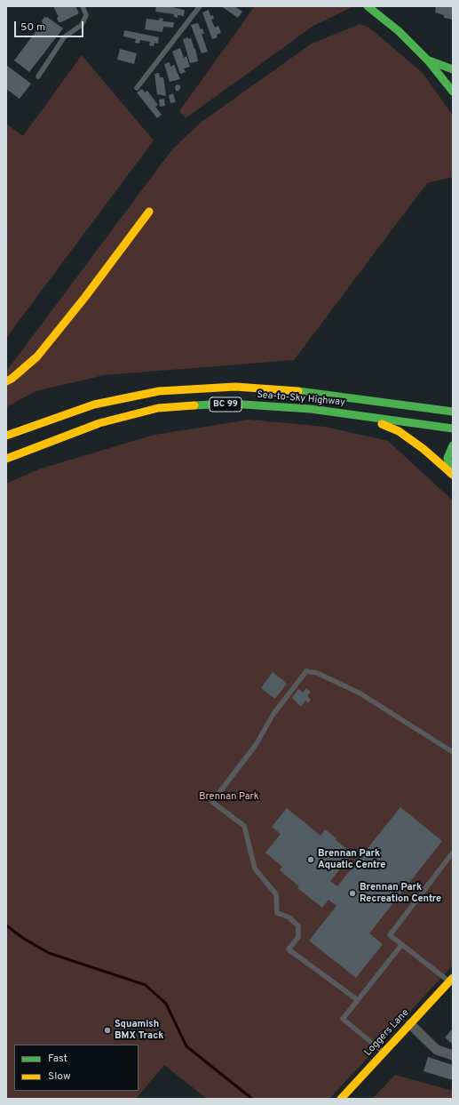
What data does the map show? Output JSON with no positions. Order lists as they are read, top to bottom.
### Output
{
  "streets": {
    "main road": ["Sea-to-Sky Highway", "BC 99", "Loggers Lane"]
  },
  "parks": ["Brennan Park"],
  "places": ["Brennan Park Aquatic Centre", "Brennan Park Recreation Centre", "Squamish BMX Track"],
  "legend": ["Fast", "Slow"],
  "scale_bar": "50 m"
}
